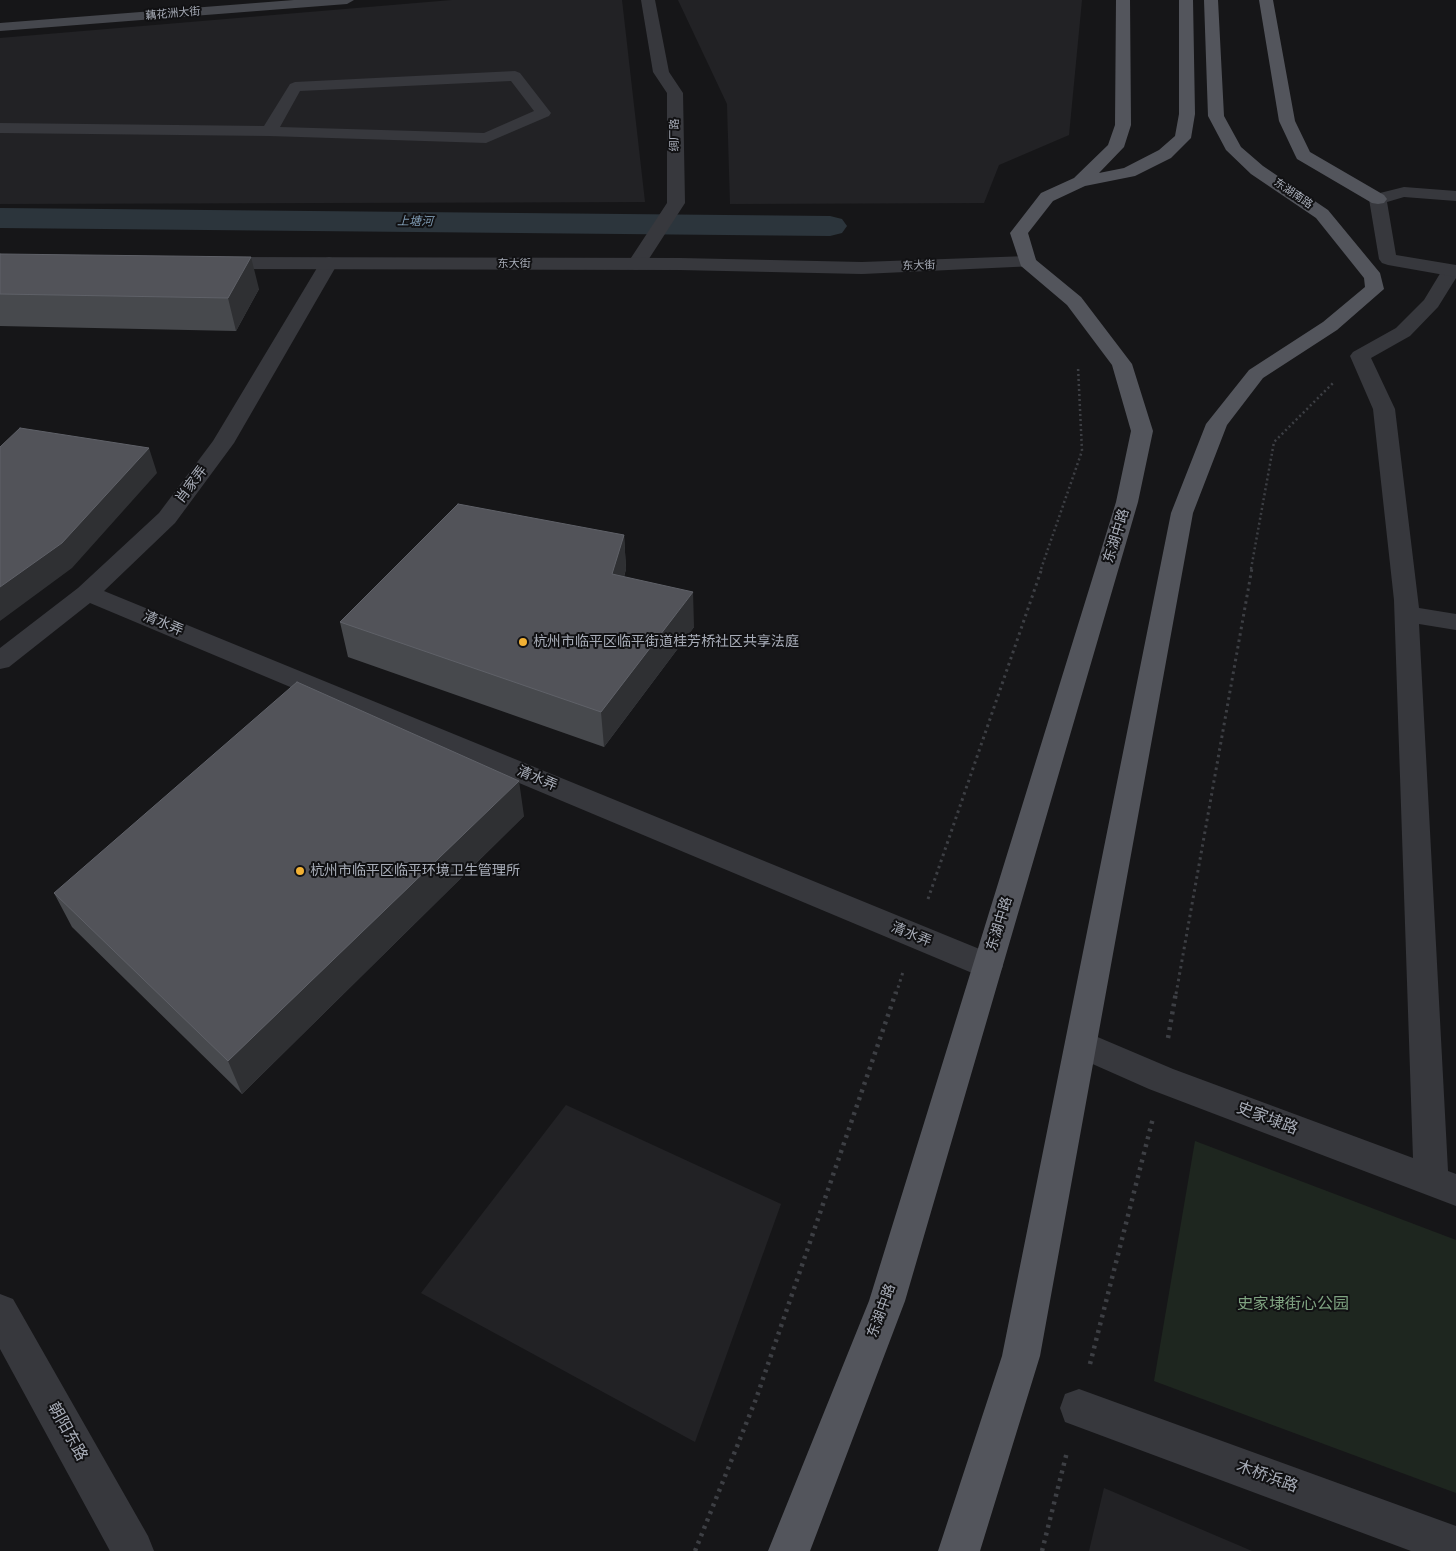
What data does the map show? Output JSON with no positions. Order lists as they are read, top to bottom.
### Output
{
  "streets": {
    "main road": ["藕花洲大街", "东湖南路", "东湖中路"],
    "street": [
      "绸厂路",
      "东大街",
      "肖家弄",
      "清水弄",
      "史家埭路",
      "朝阳东路",
      "木桥浜路"
    ]
  },
  "crossings": [
    ["绸厂路", "东大街"],
    ["东湖南路", "史家埭路"],
    ["东大街", "肖家弄"],
    ["东大街", "东湖中路"],
    ["肖家弄", "清水弄"],
    ["东湖中路", "清水弄"]
  ],
  "water": ["上塘河"],
  "parks": ["史家埭街心公园"],
  "places": ["杭州市临平区临平街道桂芳桥社区共享法庭", "杭州市临平区临平环境卫生管理所"]
}
